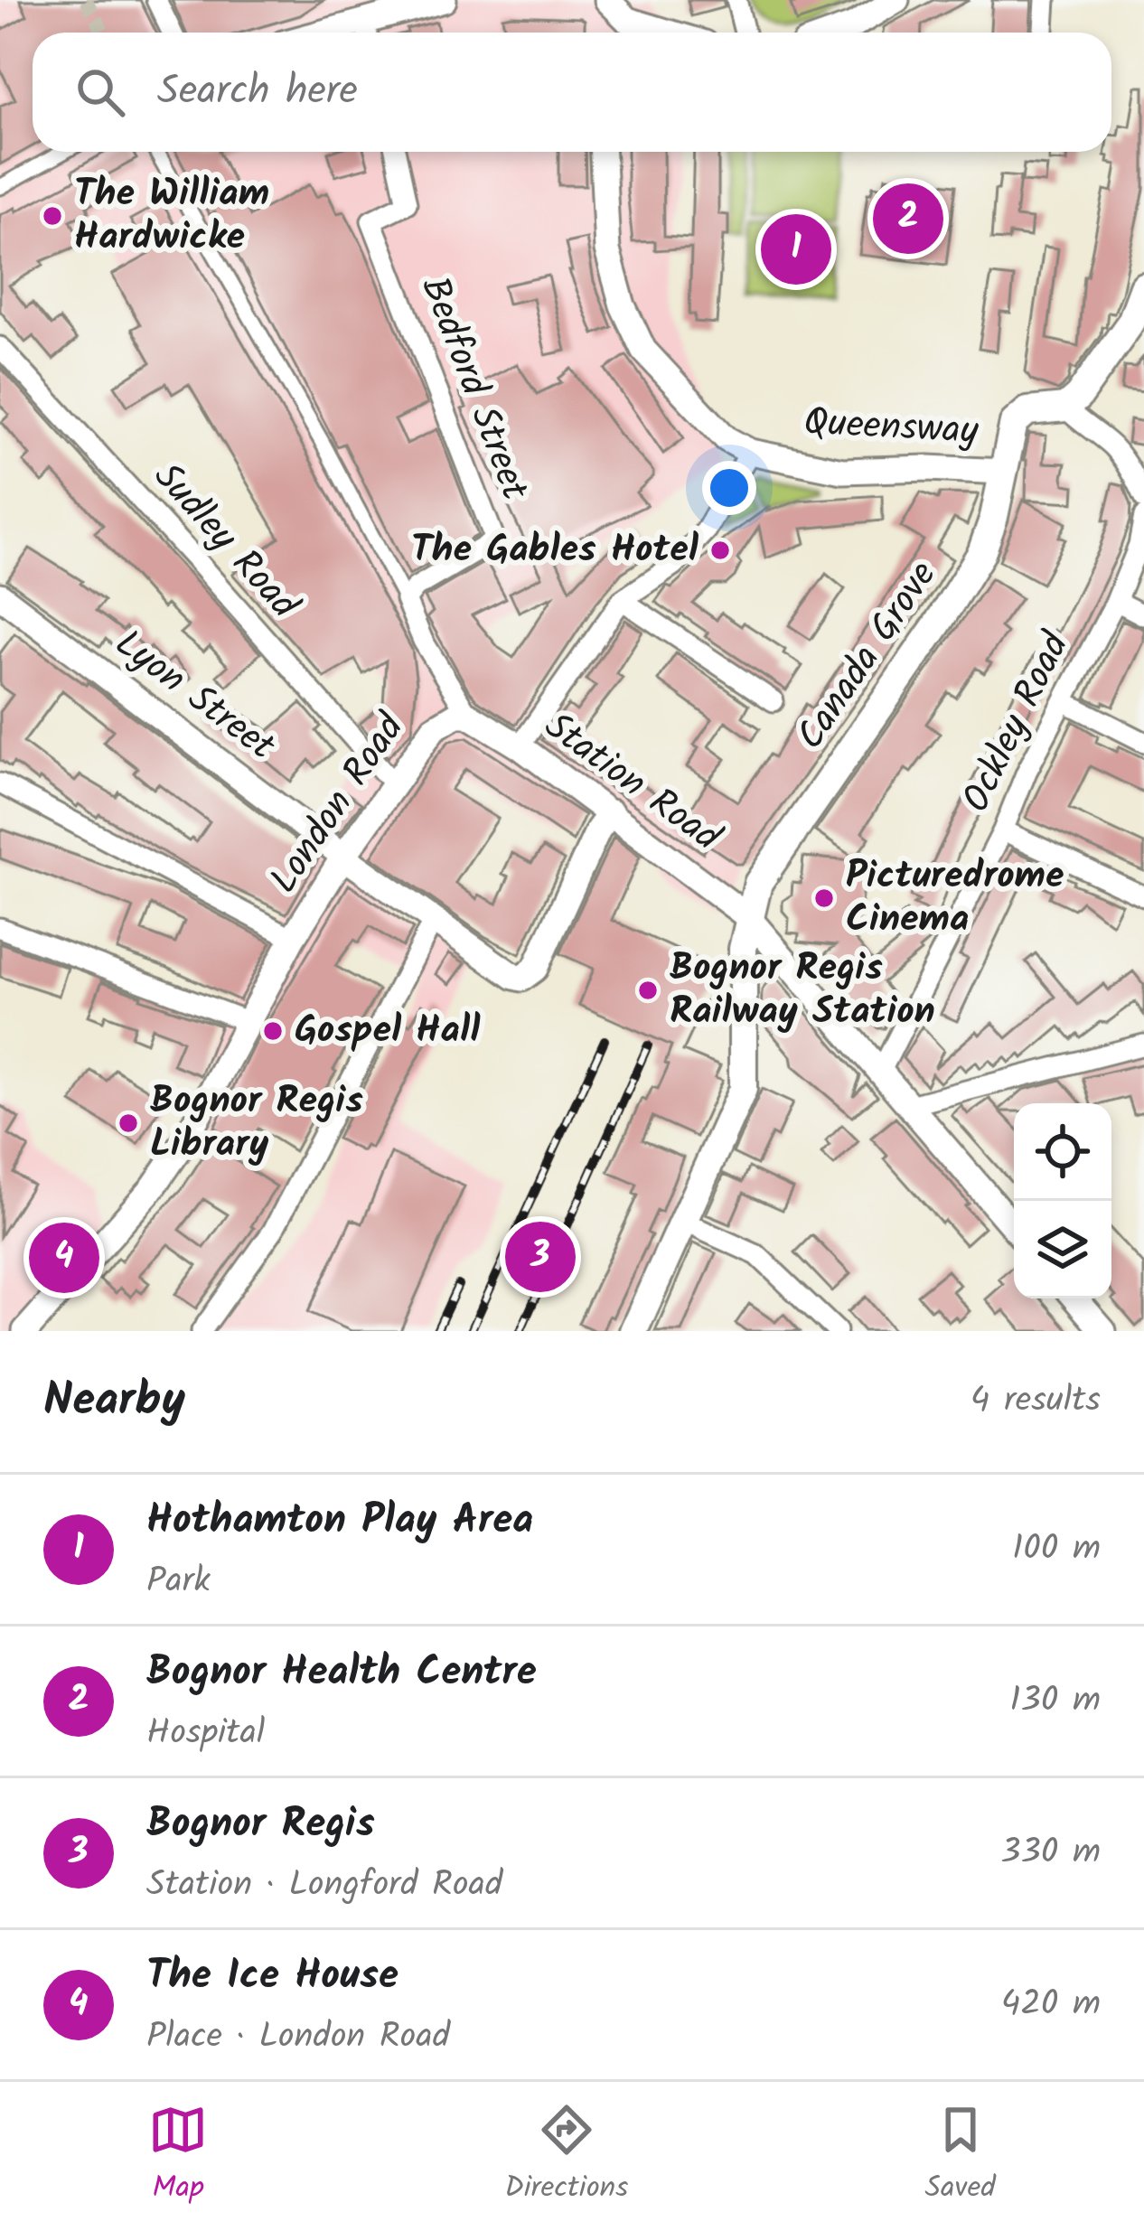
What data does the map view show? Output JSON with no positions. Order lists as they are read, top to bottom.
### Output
{
  "streets": {
    "main road": ["Canada Grove"],
    "street": [
      "Bedford Street",
      "Queensway",
      "Sudley Road",
      "Lyon Street",
      "Ockley Road",
      "Station Road",
      "London Road"
    ]
  },
  "crossings": [
    ["Bedford Street", "London Road"],
    ["Queensway", "Canada Grove"],
    ["Sudley Road", "London Road"],
    ["Canada Grove", "Station Road"],
    ["Lyon Street", "Station Road"],
    ["Lyon Street", "London Road"],
    ["Ockley Road", "Station Road"],
    ["Station Road", "London Road"]
  ],
  "places": [
    "The William Hardwicke",
    "The Gables Hotel",
    "Picturedrome Cinema",
    "Bognor Regis Railway Station",
    "Gospel Hall",
    "Bognor Regis Library"
  ],
  "page": {
    "search": "Search here",
    "pins": [
      "2",
      "1",
      "3",
      "4"
    ],
    "heading": ["Nearby", "4 results"],
    "list": [
      {
        "mark": "1",
        "name": "Hothamton Play Area",
        "note": "Park",
        "value": "100 m"
      },
      {
        "mark": "2",
        "name": "Bognor Health Centre",
        "note": "Hospital",
        "value": "130 m"
      },
      {
        "mark": "3",
        "name": "Bognor Regis",
        "note": "Station · Longford Road",
        "value": "330 m"
      },
      {
        "mark": "4",
        "name": "The Ice House",
        "note": "Place · London Road",
        "value": "420 m"
      }
    ],
    "nav": ["Map", "Directions", "Saved"]
  }
}
